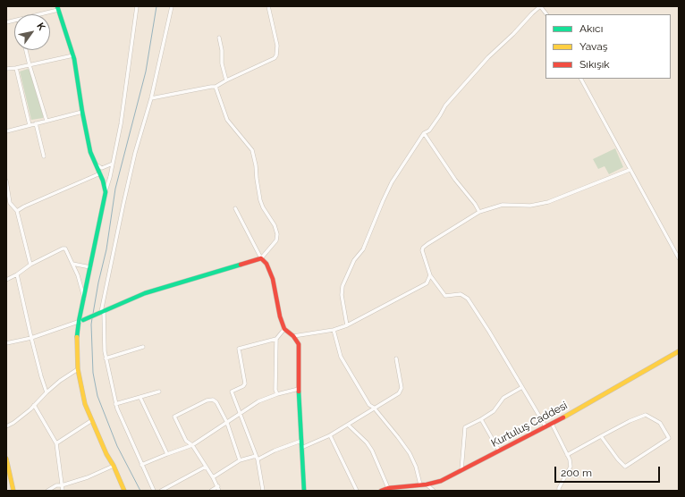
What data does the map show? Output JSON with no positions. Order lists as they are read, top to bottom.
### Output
{
  "streets": {
    "street": ["Kurtuluş Caddesi"]
  },
  "legend": ["Akıcı", "Yavaş", "Sıkışık"],
  "scale_bar": "200 m",
  "north": "top right"
}
